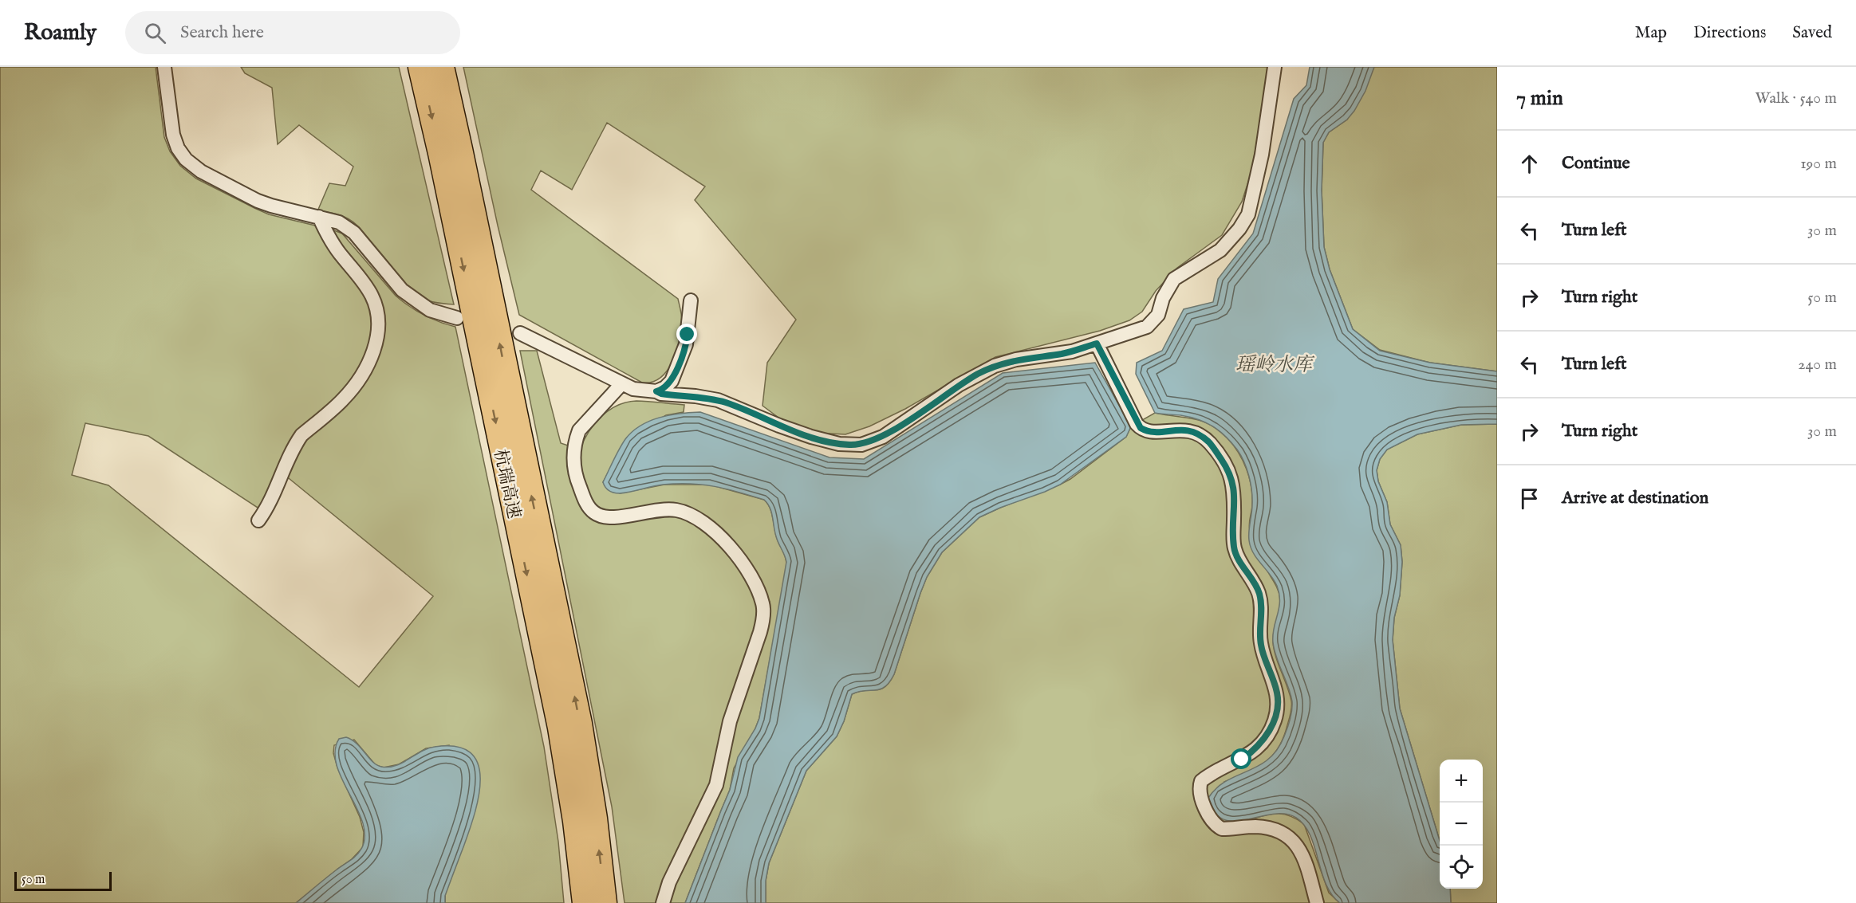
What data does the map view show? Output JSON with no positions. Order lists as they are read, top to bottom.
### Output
{
  "streets": {
    "highway": ["杭瑞高速"]
  },
  "water": ["瑶岭水库"],
  "scale_bar": "50 m",
  "page": {
    "header": "Roamly",
    "search": "Search here",
    "nav": ["Map", "Directions", "Saved"],
    "heading": ["7 min", "Walk · 540 m"],
    "list": [
      ["Continue", "190 m"],
      ["Turn left", "30 m"],
      ["Turn right", "50 m"],
      ["Turn left", "240 m"],
      ["Turn right", "30 m"],
      "Arrive at destination"
    ],
    "map_buttons": ["+", "−"],
    "scale": "50 m"
  }
}
